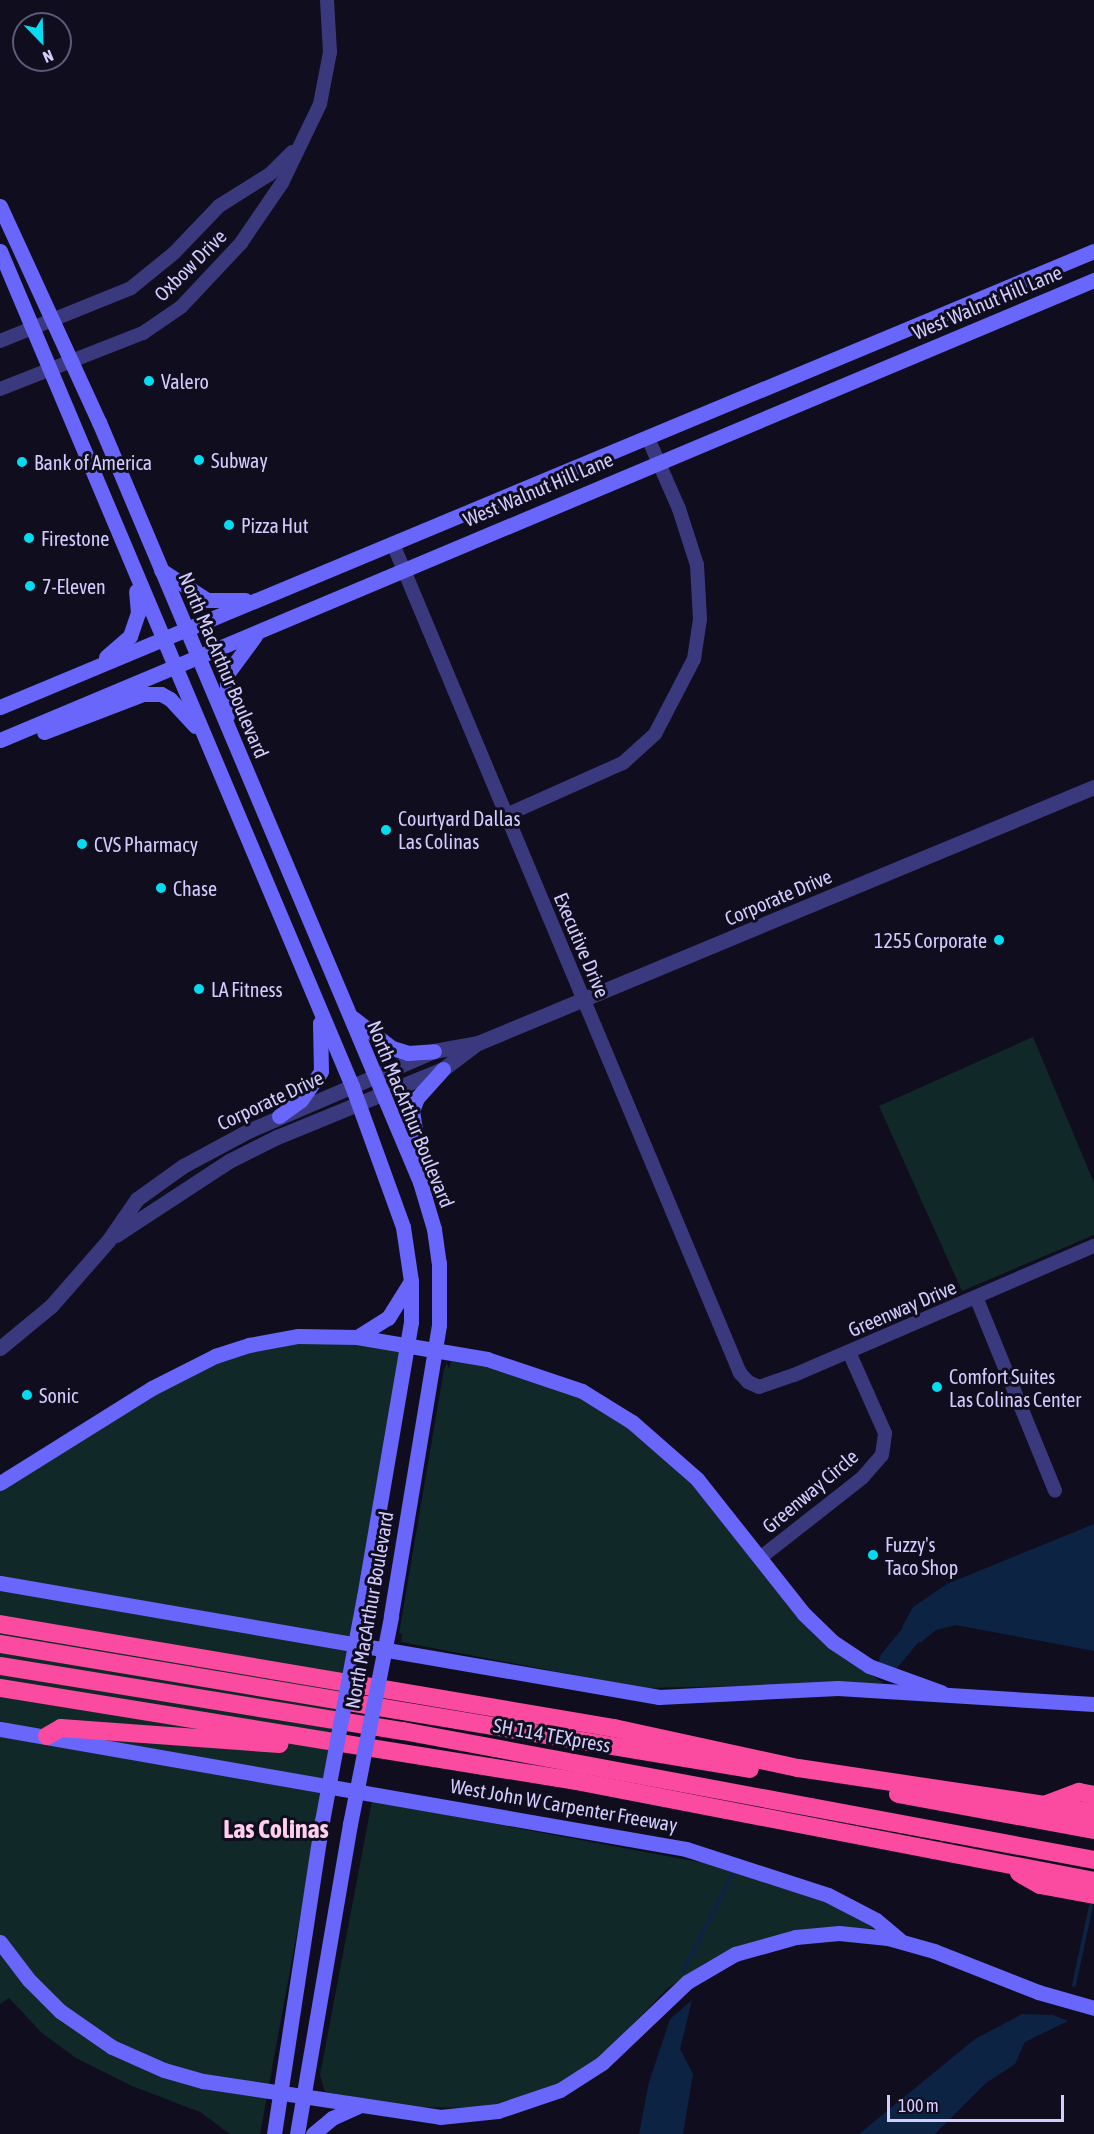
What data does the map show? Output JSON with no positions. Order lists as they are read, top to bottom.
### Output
{
  "streets": {
    "highway": ["SH 114 TEXpress", "West John W Carpenter Freeway"],
    "main road": ["West Walnut Hill Lane", "North MacArthur Boulevard"],
    "street": [
      "Oxbow Drive",
      "Corporate Drive",
      "Executive Drive",
      "Greenway Drive",
      "Greenway Circle"
    ]
  },
  "crossings": [
    ["Oxbow Drive", "North MacArthur Boulevard"],
    ["West Walnut Hill Lane", "North MacArthur Boulevard"],
    ["West Walnut Hill Lane", "Executive Drive"],
    ["North MacArthur Boulevard", "Corporate Drive"],
    ["Corporate Drive", "Executive Drive"],
    ["Executive Drive", "Greenway Drive"],
    ["Greenway Drive", "Greenway Circle"]
  ],
  "districts": ["Las Colinas"],
  "places": [
    "Valero",
    "Subway",
    "Bank of America",
    "Pizza Hut",
    "Firestone",
    "7-Eleven",
    "Courtyard Dallas Las Colinas",
    "CVS Pharmacy",
    "Chase",
    "1255 Corporate",
    "LA Fitness",
    "Comfort Suites Las Colinas Center",
    "Sonic",
    "Fuzzy's Taco Shop"
  ],
  "scale_bar": "100 m",
  "north": "bottom right"
}
